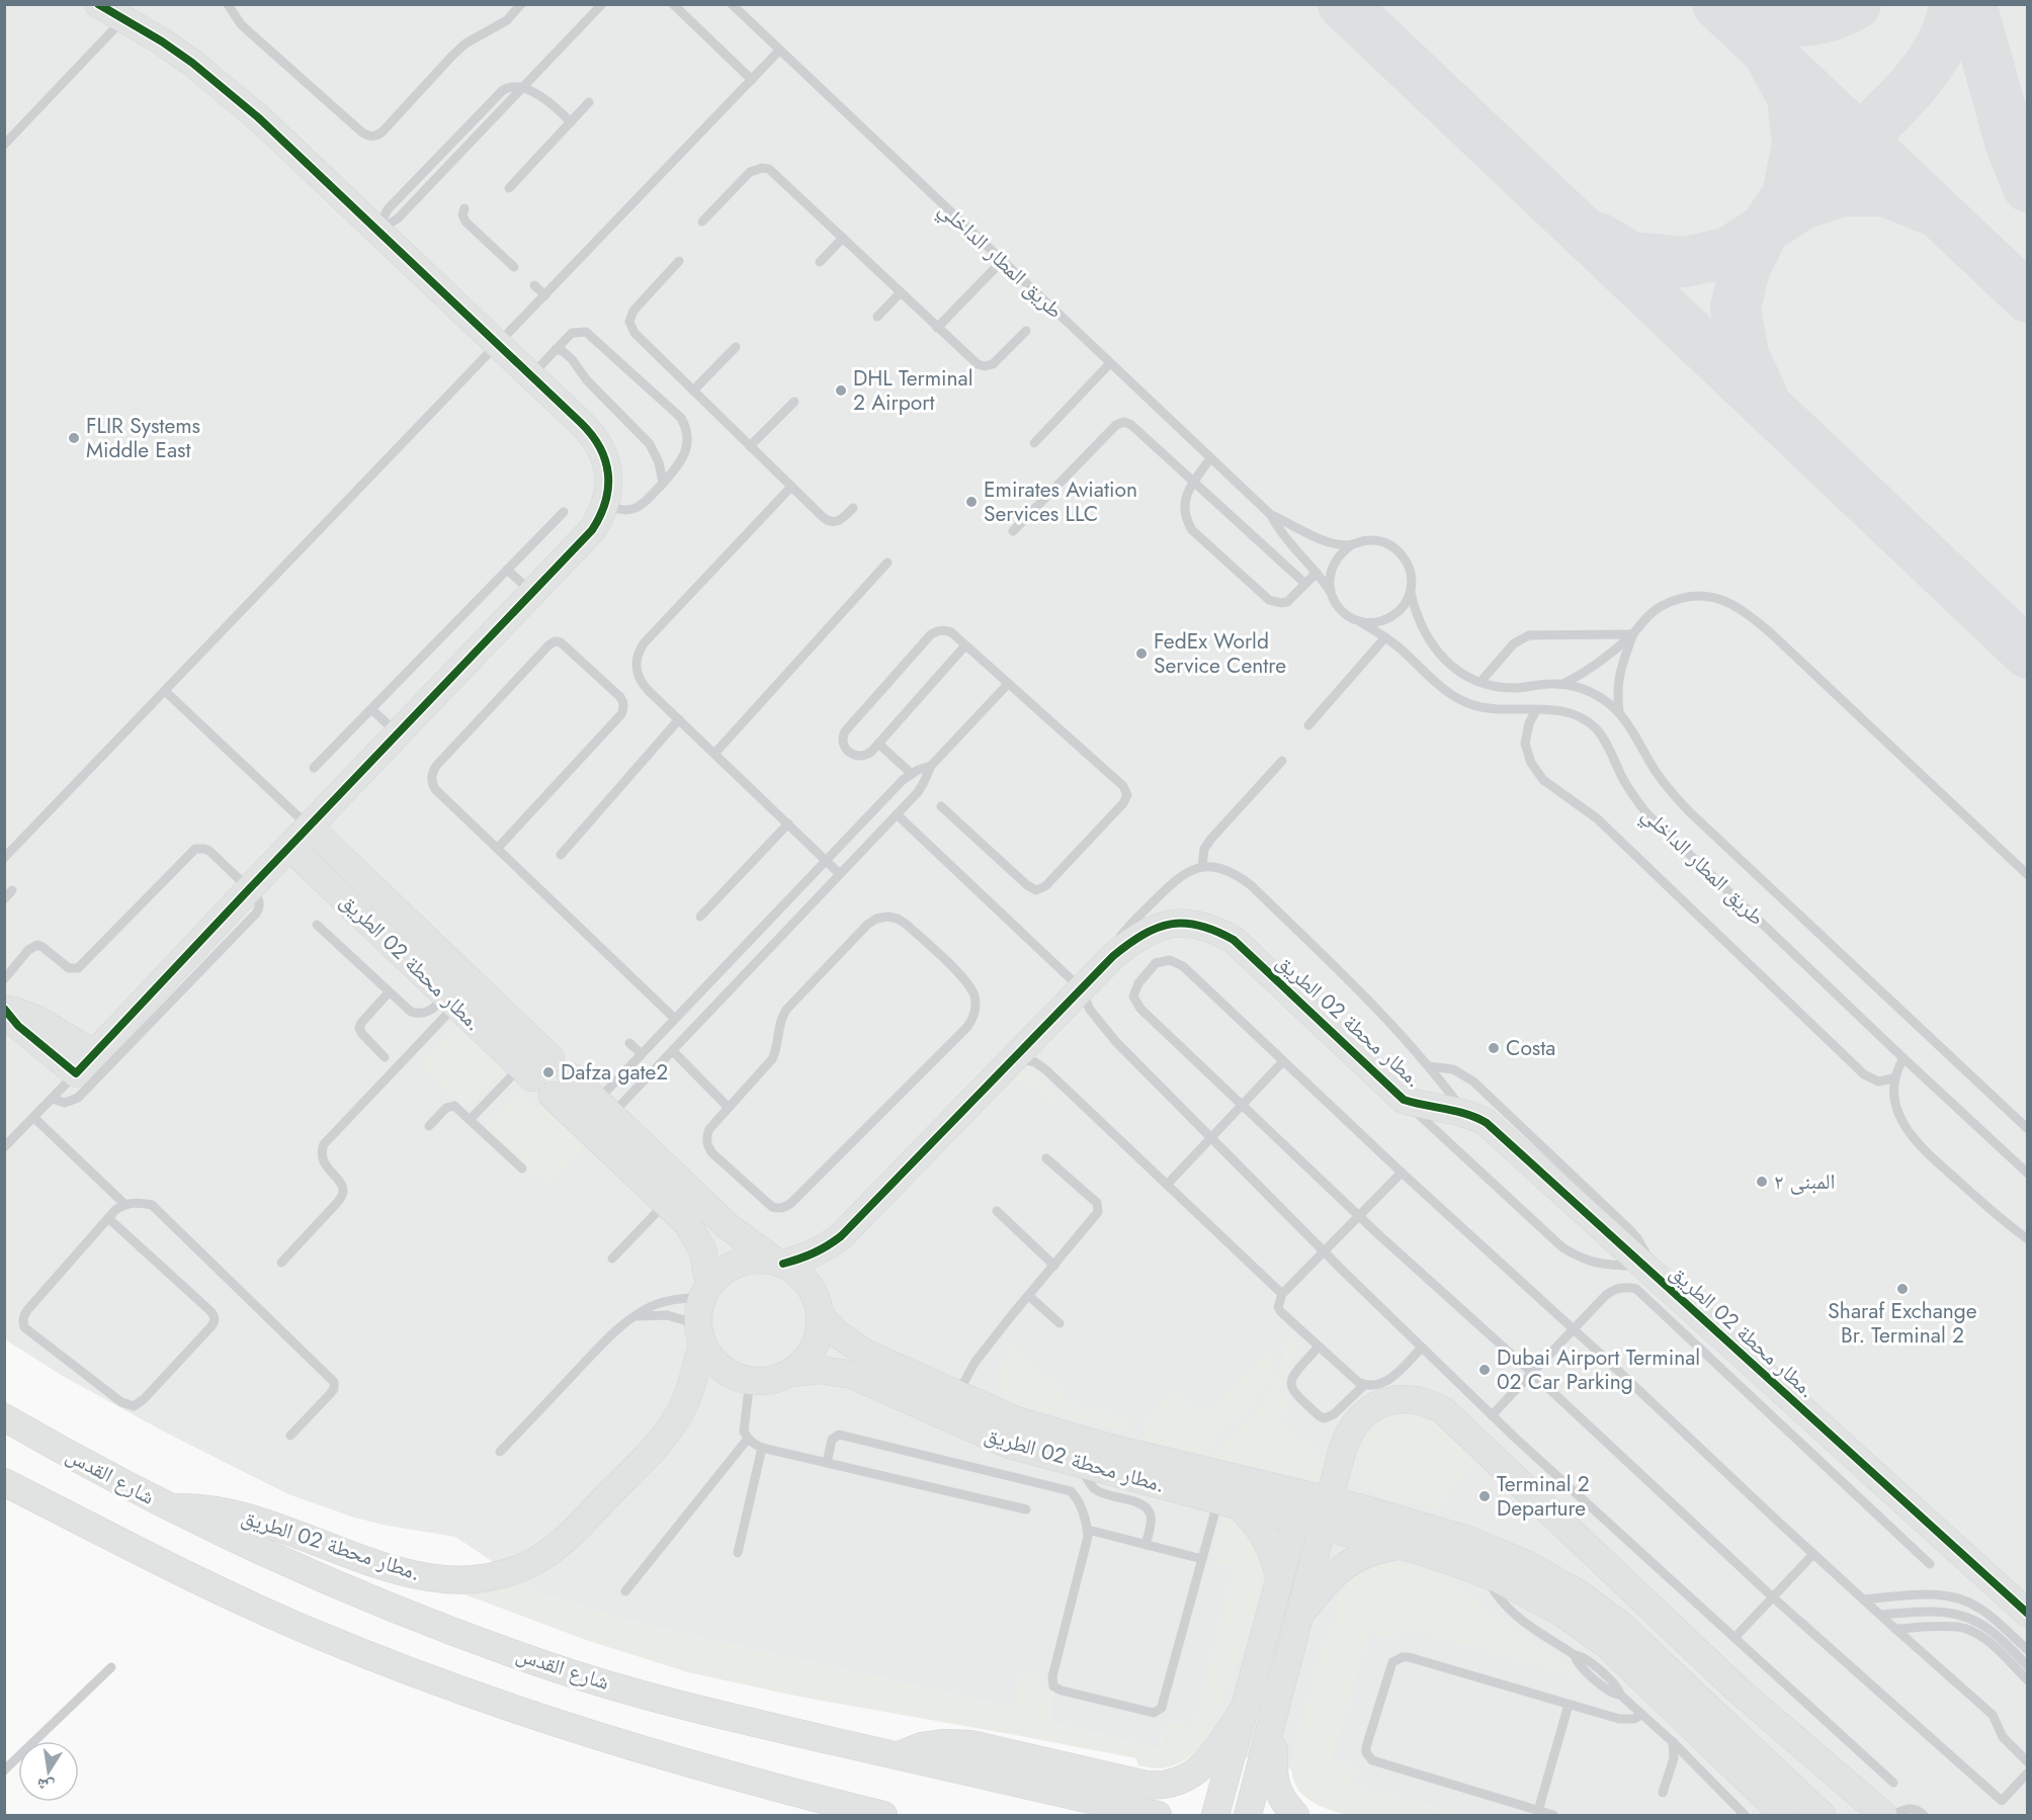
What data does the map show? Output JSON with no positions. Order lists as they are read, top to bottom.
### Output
{
  "streets": {
    "street": ["مطار محطة 02 الطريق.", "شارع القدس"],
    "lane": ["طريق المطار الداخلي"]
  },
  "crossings": [
    ["مطار محطة 02 الطريق.", "شارع القدس"]
  ],
  "places": [
    "DHL Terminal 2 Airport",
    "FLIR Systems Middle East",
    "Emirates Aviation Services LLC",
    "FedEx World Service Centre",
    "Costa",
    "Dafza gate2",
    "المبنى ٢",
    "Sharaf Exchange Br. Terminal 2",
    "Dubai Airport Terminal 02 Car Parking",
    "Terminal 2 Departure"
  ],
  "north": "bottom"
}
